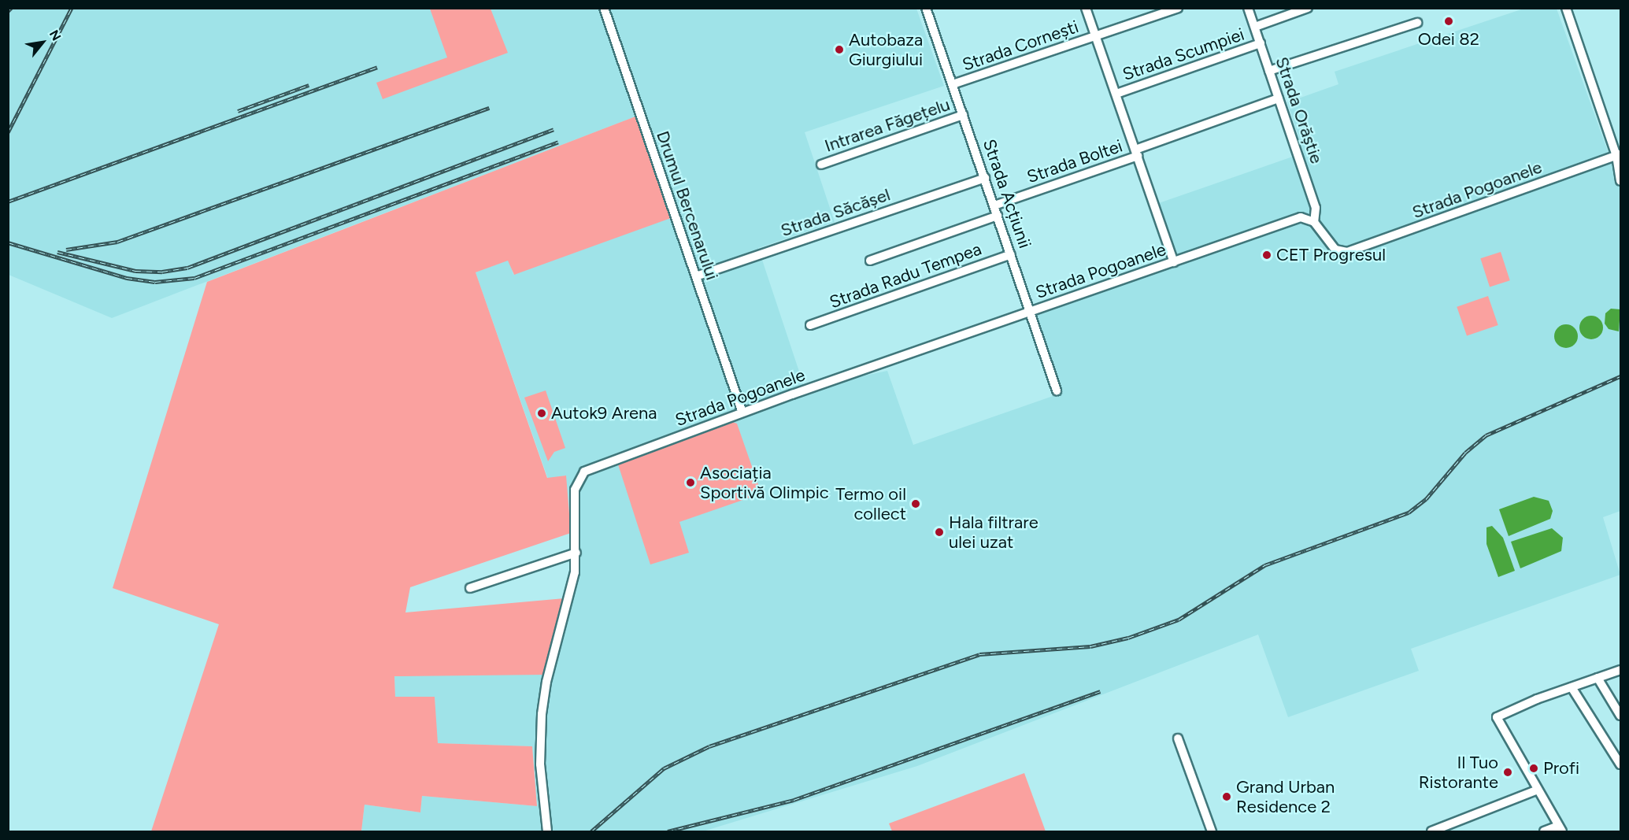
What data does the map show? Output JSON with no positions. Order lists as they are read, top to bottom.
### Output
{
  "streets": {
    "street": [
      "Strada Cornești",
      "Strada Scumpiei",
      "Strada Orăștie",
      "Intrarea Făgețelu",
      "Strada Boltei",
      "Strada Pogoanele",
      "Strada Acțiunii",
      "Drumul Bercenarului",
      "Strada Săcășel",
      "Strada Radu Tempea"
    ]
  },
  "crossings": [
    ["Strada Cornești", "Strada Acțiunii"],
    ["Strada Scumpiei", "Strada Orăștie"],
    ["Strada Orăștie", "Strada Boltei"],
    ["Strada Orăștie", "Strada Pogoanele"],
    ["Intrarea Făgețelu", "Strada Acțiunii"],
    ["Strada Boltei", "Strada Acțiunii"],
    ["Strada Pogoanele", "Strada Acțiunii"],
    ["Strada Pogoanele", "Drumul Bercenarului"],
    ["Strada Acțiunii", "Strada Săcășel"],
    ["Strada Acțiunii", "Strada Radu Tempea"],
    ["Drumul Bercenarului", "Strada Săcășel"]
  ],
  "places": [
    "Odei 82",
    "Autobaza Giurgiului",
    "CET Progresul",
    "Autok9 Arena",
    "Asociația Sportivă Olimpic",
    "Termo oil collect",
    "Hala filtrare ulei uzat",
    "Profi",
    "Il Tuo Ristorante",
    "Grand Urban Residence 2"
  ],
  "north": "top right"
}
